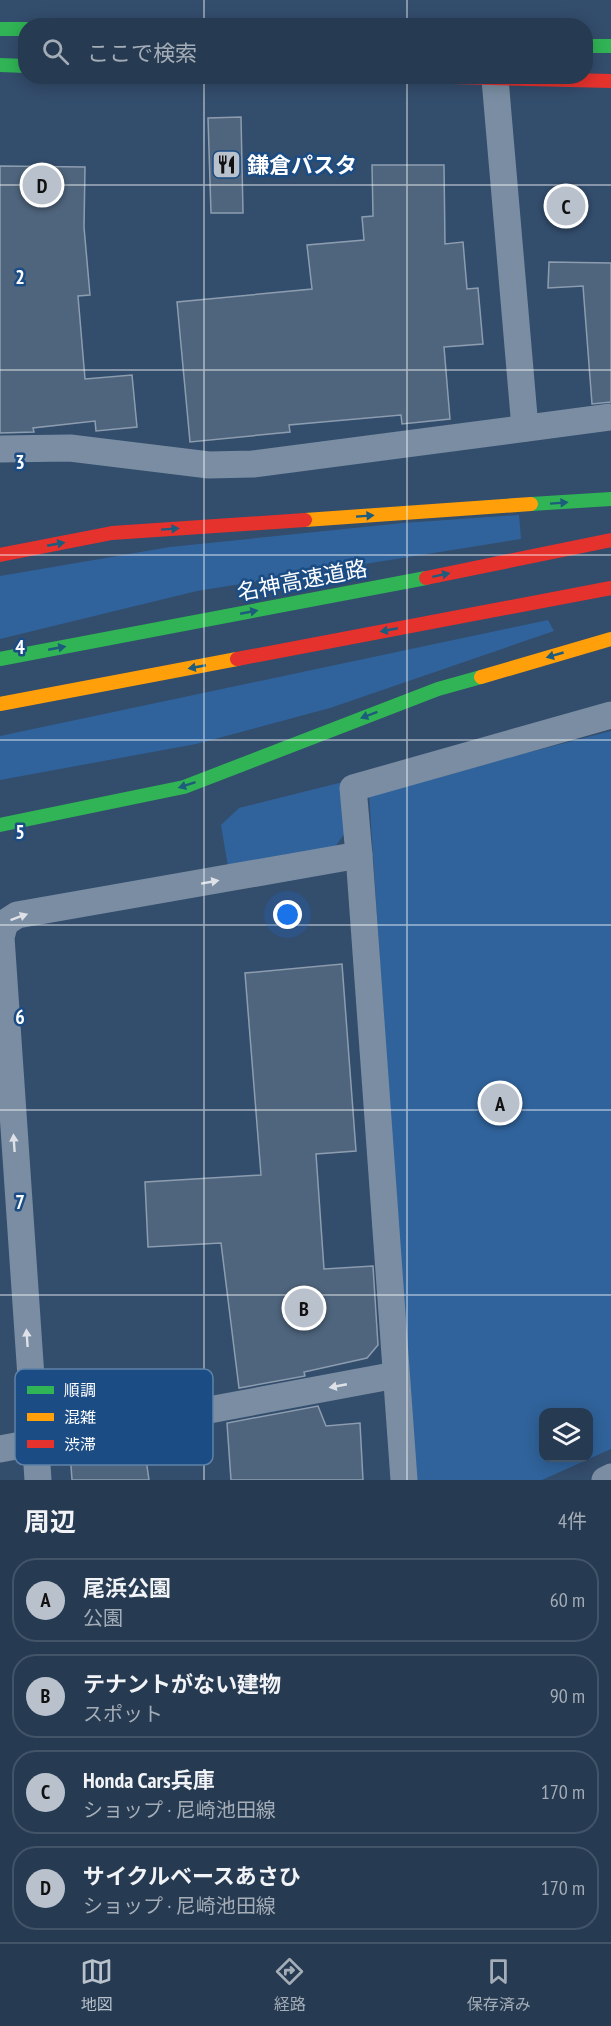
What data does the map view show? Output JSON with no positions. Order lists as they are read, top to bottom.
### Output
{
  "streets": {
    "main road": ["名神高速道路"]
  },
  "places": {
    "restaurant": ["鎌倉パスタ"]
  },
  "legend": ["順調", "混雑", "渋滞"],
  "page": {
    "search": "ここで検索",
    "pins": [
      "D",
      "C",
      "A",
      "B"
    ],
    "heading": ["周辺", "4件"],
    "list": [
      {
        "mark": "A",
        "name": "尾浜公園",
        "note": "公園",
        "value": "60 m"
      },
      {
        "mark": "B",
        "name": "テナントがない建物",
        "note": "スポット",
        "value": "90 m"
      },
      {
        "mark": "C",
        "name": "Honda Cars兵庫",
        "note": "ショップ · 尼崎池田線",
        "value": "170 m"
      },
      {
        "mark": "D",
        "name": "サイクルベースあさひ",
        "note": "ショップ · 尼崎池田線",
        "value": "170 m"
      }
    ],
    "nav": ["地図", "経路", "保存済み"]
  },
  "grid": {
    "rows": [
      "2",
      "3",
      "4",
      "5",
      "6",
      "7"
    ]
  }
}
